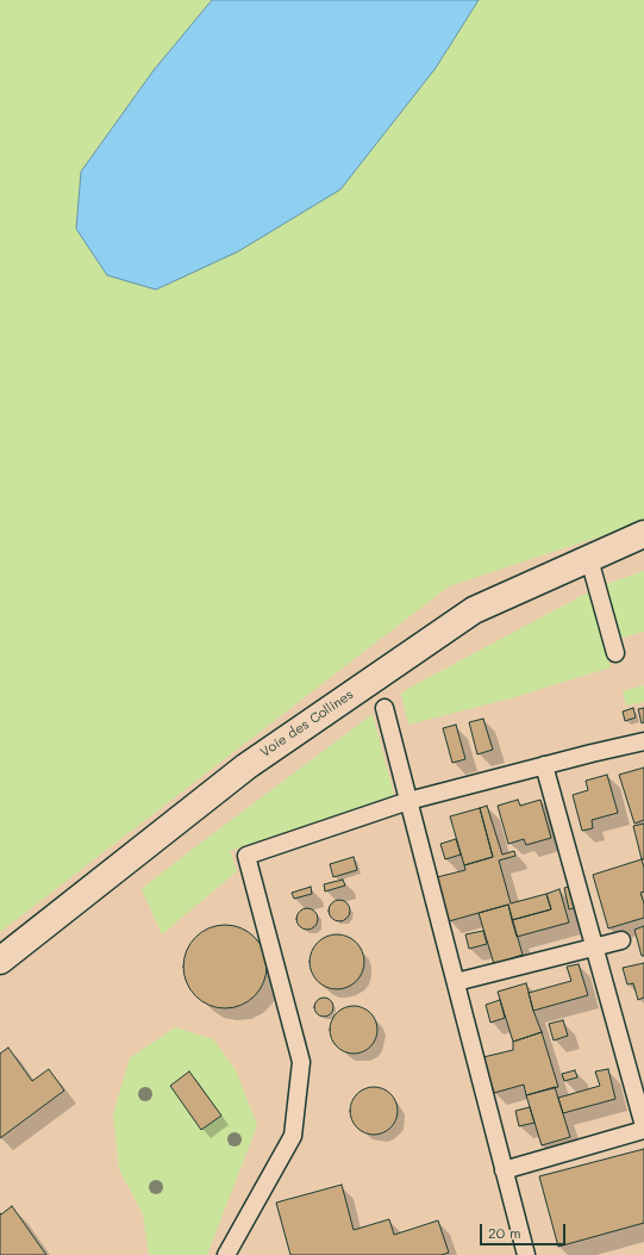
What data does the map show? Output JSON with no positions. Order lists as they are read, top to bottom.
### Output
{
  "streets": {
    "street": ["Voie des Collines"]
  },
  "scale_bar": "20 m"
}
